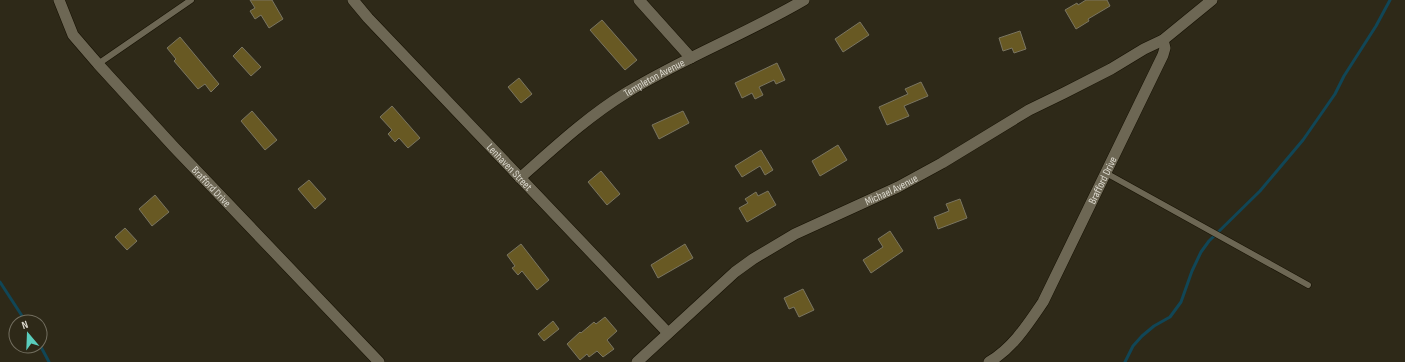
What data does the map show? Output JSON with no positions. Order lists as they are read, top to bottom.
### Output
{
  "streets": {
    "street": [
      "Templeton Avenue",
      "Lenhaven Street",
      "Brafford Drive",
      "Michael Avenue"
    ]
  },
  "crossings": [
    ["Templeton Avenue", "Lenhaven Street"],
    ["Lenhaven Street", "Michael Avenue"],
    ["Brafford Drive", "Michael Avenue"]
  ],
  "north": "top"
}
